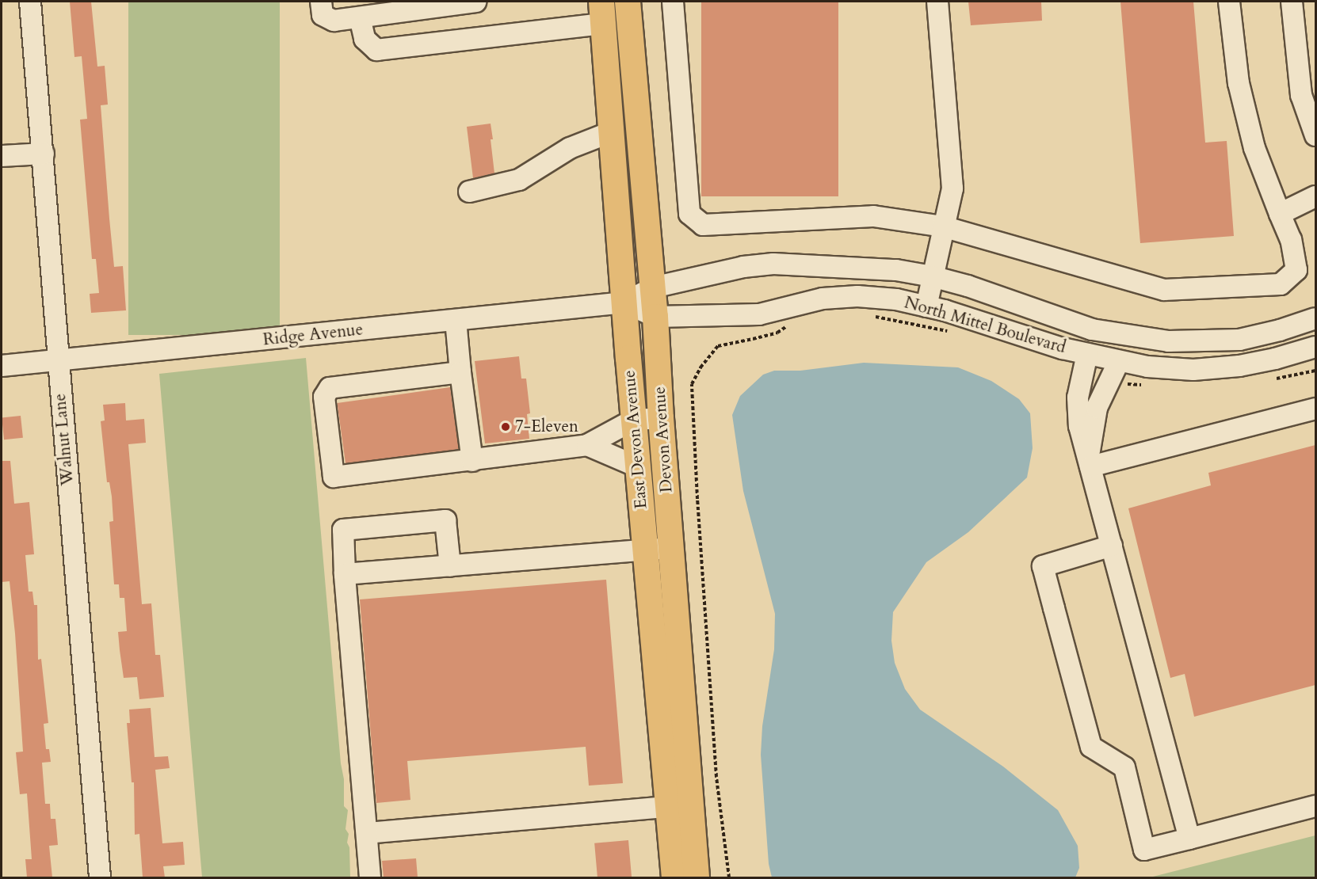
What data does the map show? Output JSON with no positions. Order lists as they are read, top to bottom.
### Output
{
  "streets": {
    "main road": ["East Devon Avenue", "Devon Avenue"],
    "street": ["North Mittel Boulevard", "Ridge Avenue", "Walnut Lane"]
  },
  "crossings": [
    ["North Mittel Boulevard", "Ridge Avenue"],
    ["North Mittel Boulevard", "East Devon Avenue"],
    ["North Mittel Boulevard", "Devon Avenue"],
    ["Ridge Avenue", "Walnut Lane"],
    ["Ridge Avenue", "East Devon Avenue"],
    ["East Devon Avenue", "Devon Avenue"]
  ],
  "places": ["7-Eleven"]
}
